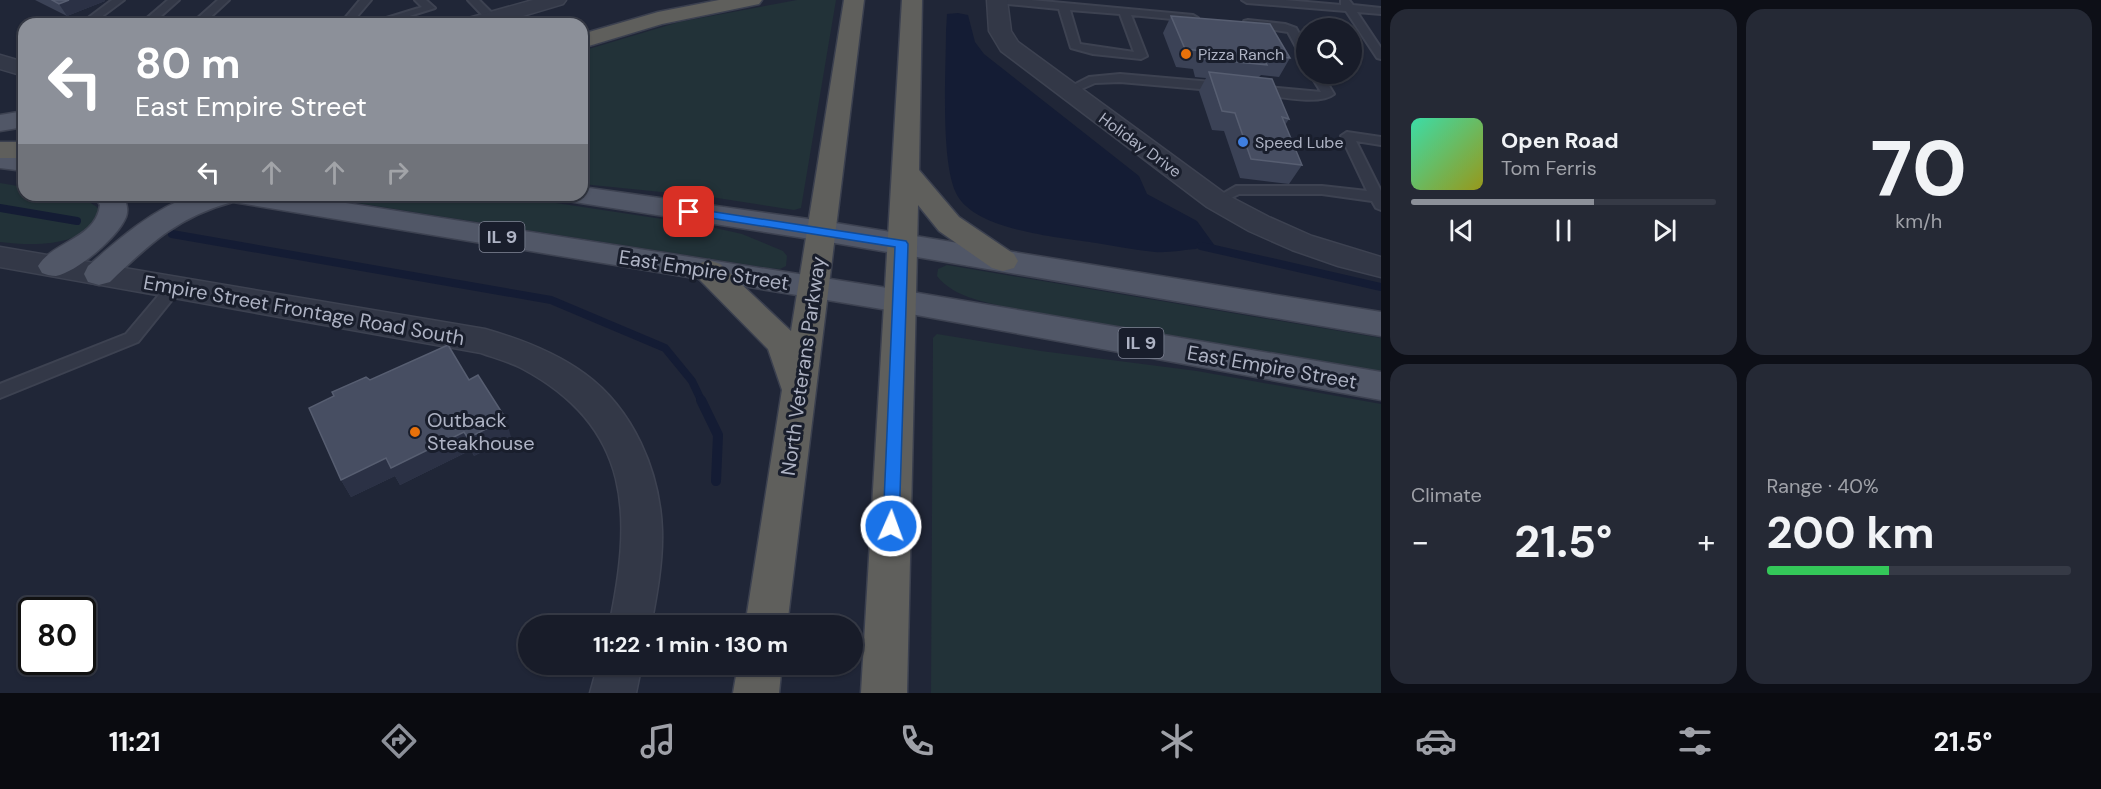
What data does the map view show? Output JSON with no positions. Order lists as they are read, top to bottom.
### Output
{
  "streets": {
    "highway": ["North Veterans Parkway"],
    "main road": ["IL 9", "East Empire Street"],
    "street": ["Holiday Drive", "Empire Street Frontage Road South"]
  },
  "crossings": [
    ["East Empire Street", "North Veterans Parkway"]
  ],
  "places": ["Pizza Ranch", "Speed Lube", "Outback Steakhouse"],
  "page": {
    "tile": [
      ["70", "km/h"],
      "Climate",
      ["Range · 40%", "200 km"]
    ],
    "turn": ["80 m", "East Empire Street"],
    "song": ["Open Road", "Tom Ferris"],
    "heat": ["−", "21.5°", "+"],
    "limit": "80",
    "trip": "11:22 · 1 min · 130 m",
    "tabs": ["11:21", "21.5°"]
  }
}
